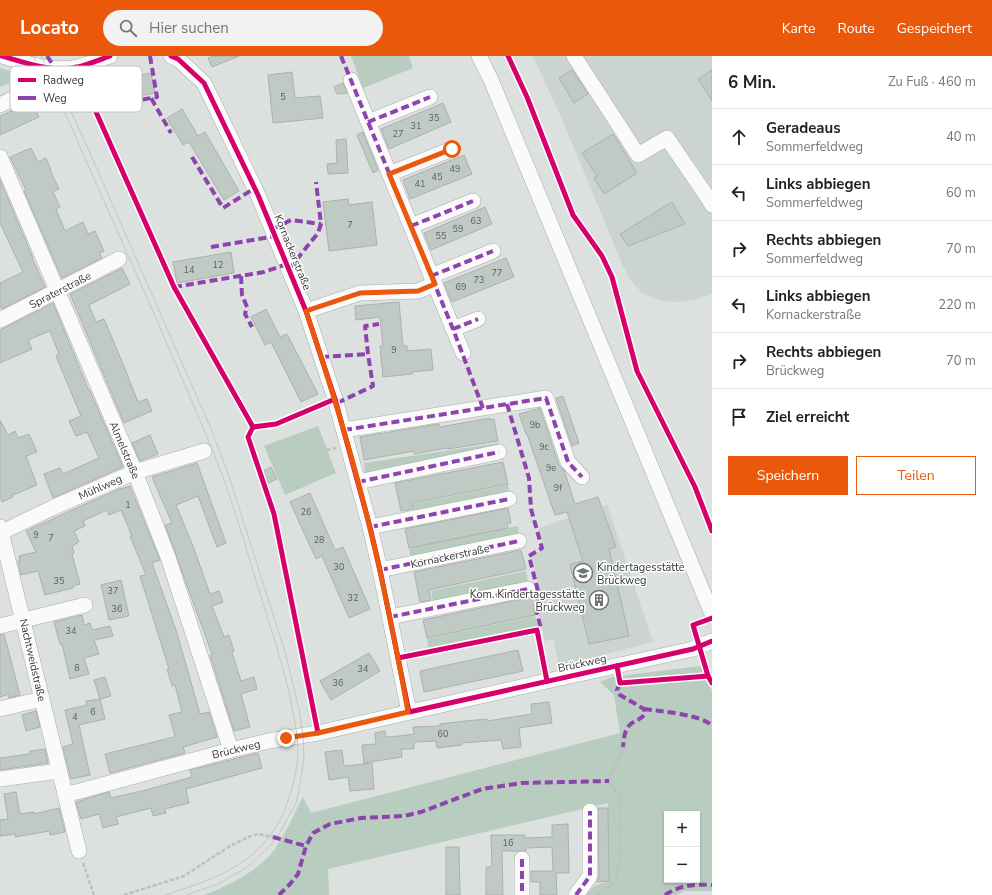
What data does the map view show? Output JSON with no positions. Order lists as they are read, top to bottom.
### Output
{
  "streets": {
    "street": [
      "Kornackerstraße",
      "Spraterstraße",
      "Almelstraße",
      "Mühlweg",
      "Nachtweidstraße",
      "Brückweg"
    ]
  },
  "crossings": [
    ["Kornackerstraße", "Brückweg"],
    ["Spraterstraße", "Almelstraße"],
    ["Almelstraße", "Mühlweg"],
    ["Almelstraße", "Brückweg"],
    ["Mühlweg", "Nachtweidstraße"],
    ["Nachtweidstraße", "Brückweg"]
  ],
  "places": {
    "school or university": ["Kindertagesstätte Brückweg"],
    "building": ["Kom. Kindertagesstätte Brückweg"]
  },
  "house_numbers": [
    "5",
    "35",
    "31",
    "27",
    "49",
    "45",
    "41",
    "63",
    "7",
    "59",
    "55",
    "12",
    "14",
    "77",
    "73",
    "69",
    "9",
    "9b",
    "9c",
    "9e",
    "9f",
    "1",
    "26",
    "9",
    "7",
    "28",
    "30",
    "35",
    "37",
    "32",
    "36",
    "34",
    "8",
    "34",
    "36",
    "6",
    "4",
    "60",
    "16"
  ],
  "legend": ["Radweg", "Weg"],
  "page": {
    "header": "Locato",
    "search": "Hier suchen",
    "nav": ["Karte", "Route", "Gespeichert"],
    "heading": ["6 Min.", "Zu Fuß · 460 m"],
    "list": [
      ["Geradeaus", "Sommerfeldweg", "40 m"],
      ["Links abbiegen", "Sommerfeldweg", "60 m"],
      ["Rechts abbiegen", "Sommerfeldweg", "70 m"],
      ["Links abbiegen", "Kornackerstraße", "220 m"],
      ["Rechts abbiegen", "Brückweg", "70 m"],
      "Ziel erreicht"
    ],
    "buttons": ["Speichern", "Teilen"],
    "map_buttons": ["+", "−"]
  }
}
